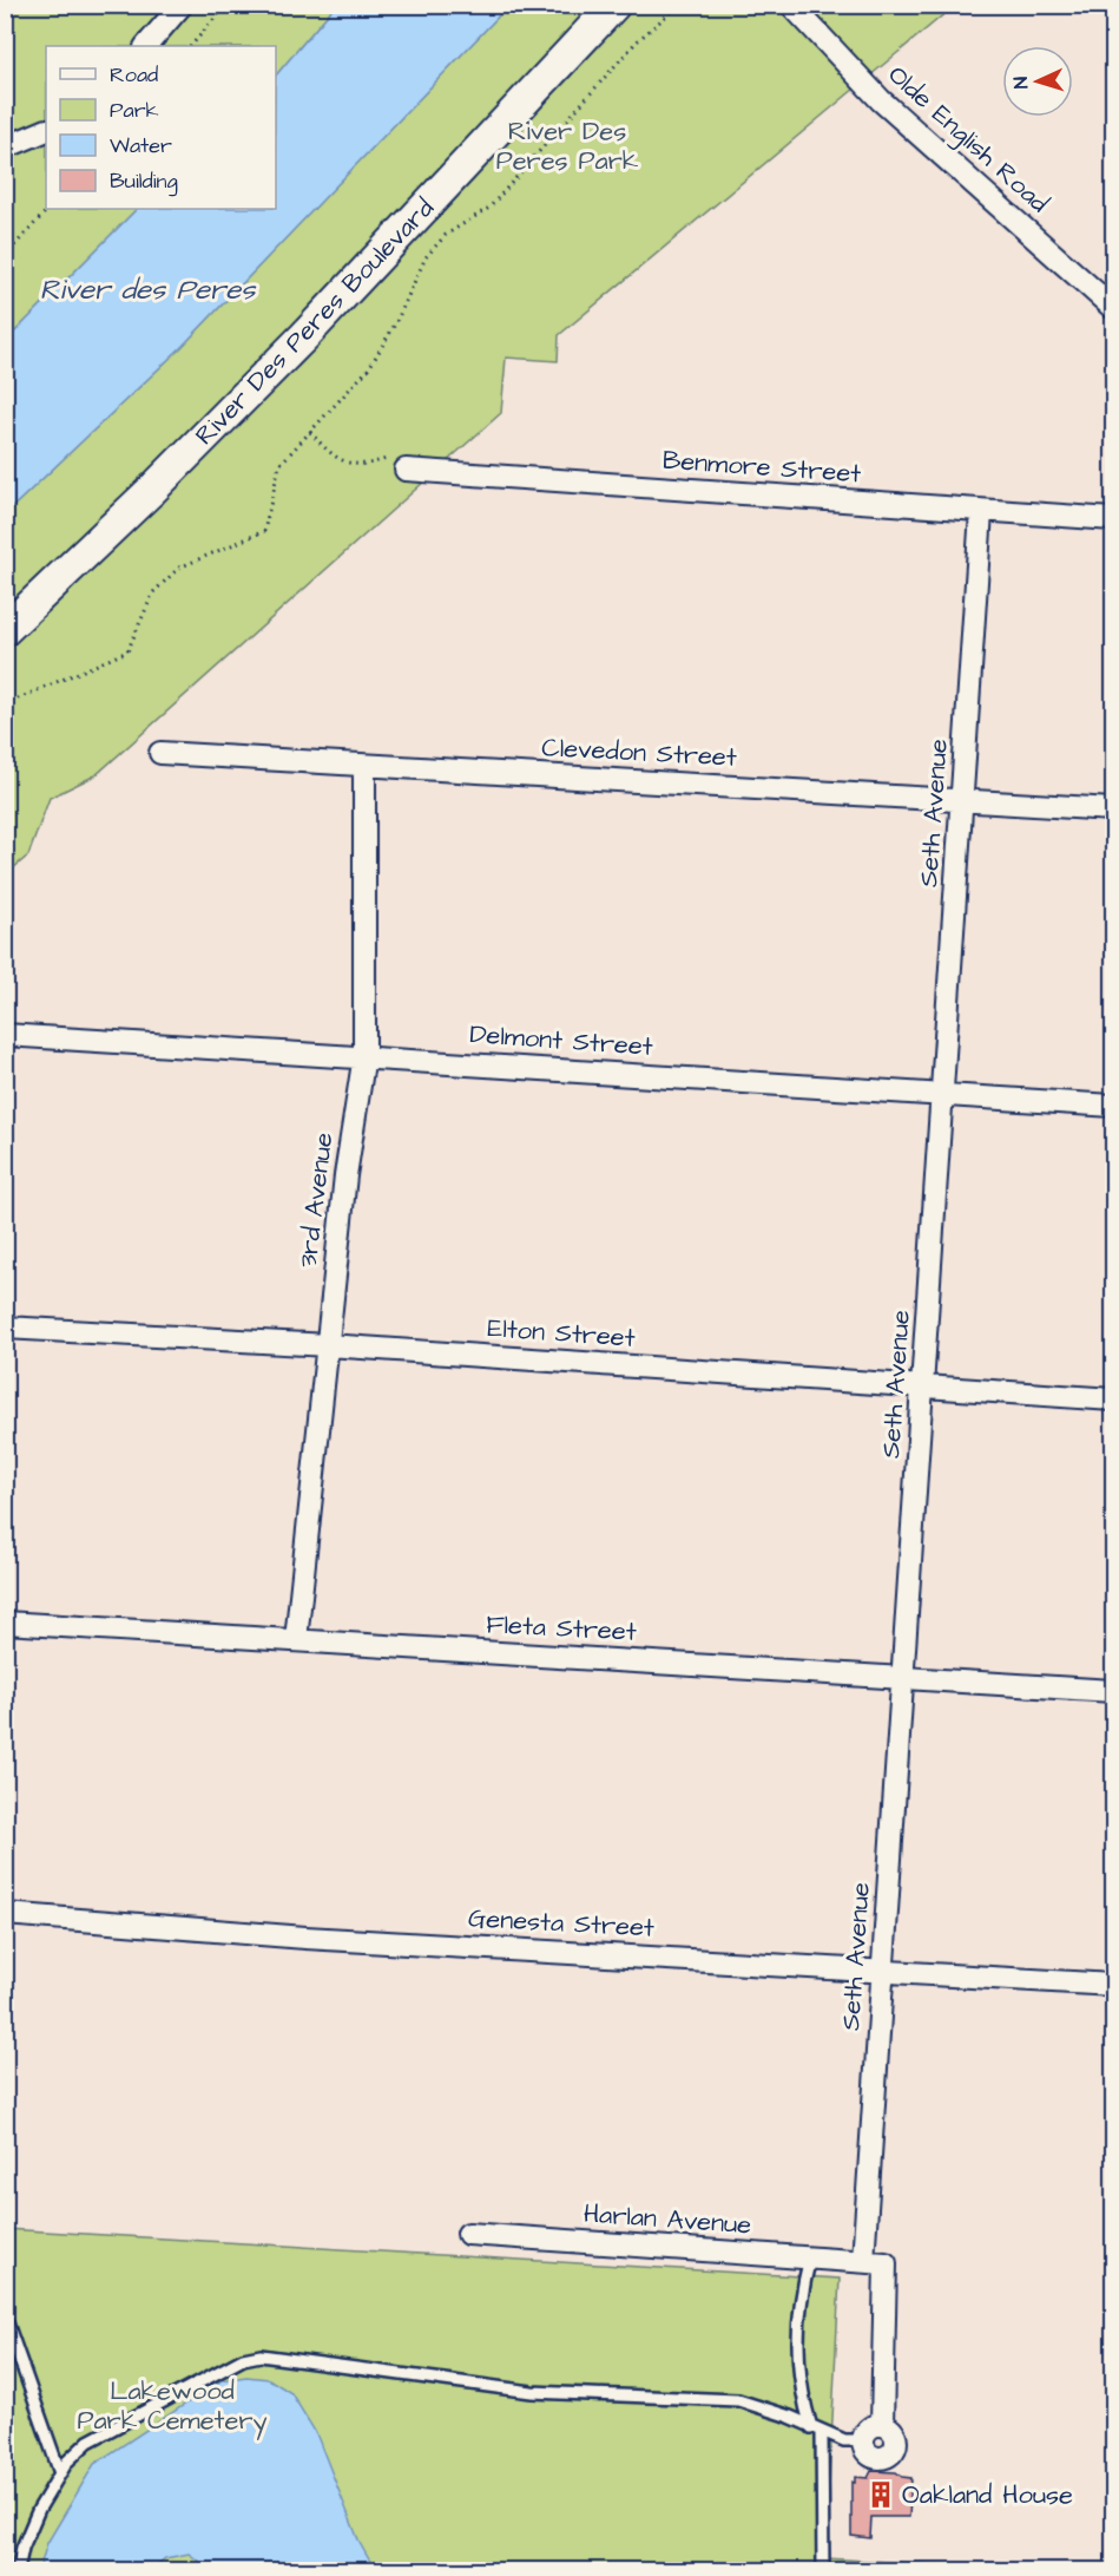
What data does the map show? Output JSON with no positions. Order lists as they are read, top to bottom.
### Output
{
  "streets": {
    "main road": ["River Des Peres Boulevard"],
    "street": [
      "Olde English Road",
      "Benmore Street",
      "Clevedon Street",
      "Seth Avenue",
      "Delmont Street",
      "3rd Avenue",
      "Elton Street",
      "Fleta Street",
      "Genesta Street",
      "Harlan Avenue"
    ]
  },
  "crossings": [
    ["Benmore Street", "Seth Avenue"],
    ["Clevedon Street", "Seth Avenue"],
    ["Clevedon Street", "3rd Avenue"],
    ["Seth Avenue", "Delmont Street"],
    ["Seth Avenue", "Elton Street"],
    ["Seth Avenue", "Fleta Street"],
    ["Seth Avenue", "Genesta Street"],
    ["Seth Avenue", "Harlan Avenue"],
    ["Delmont Street", "3rd Avenue"],
    ["3rd Avenue", "Elton Street"],
    ["3rd Avenue", "Fleta Street"]
  ],
  "water": ["River des Peres"],
  "parks": ["River Des Peres Park", "Lakewood Park Cemetery"],
  "places": {
    "building": ["Oakland House"]
  },
  "legend": [
    "Road",
    "Park",
    "Water",
    "Building"
  ],
  "north": "left"
}
